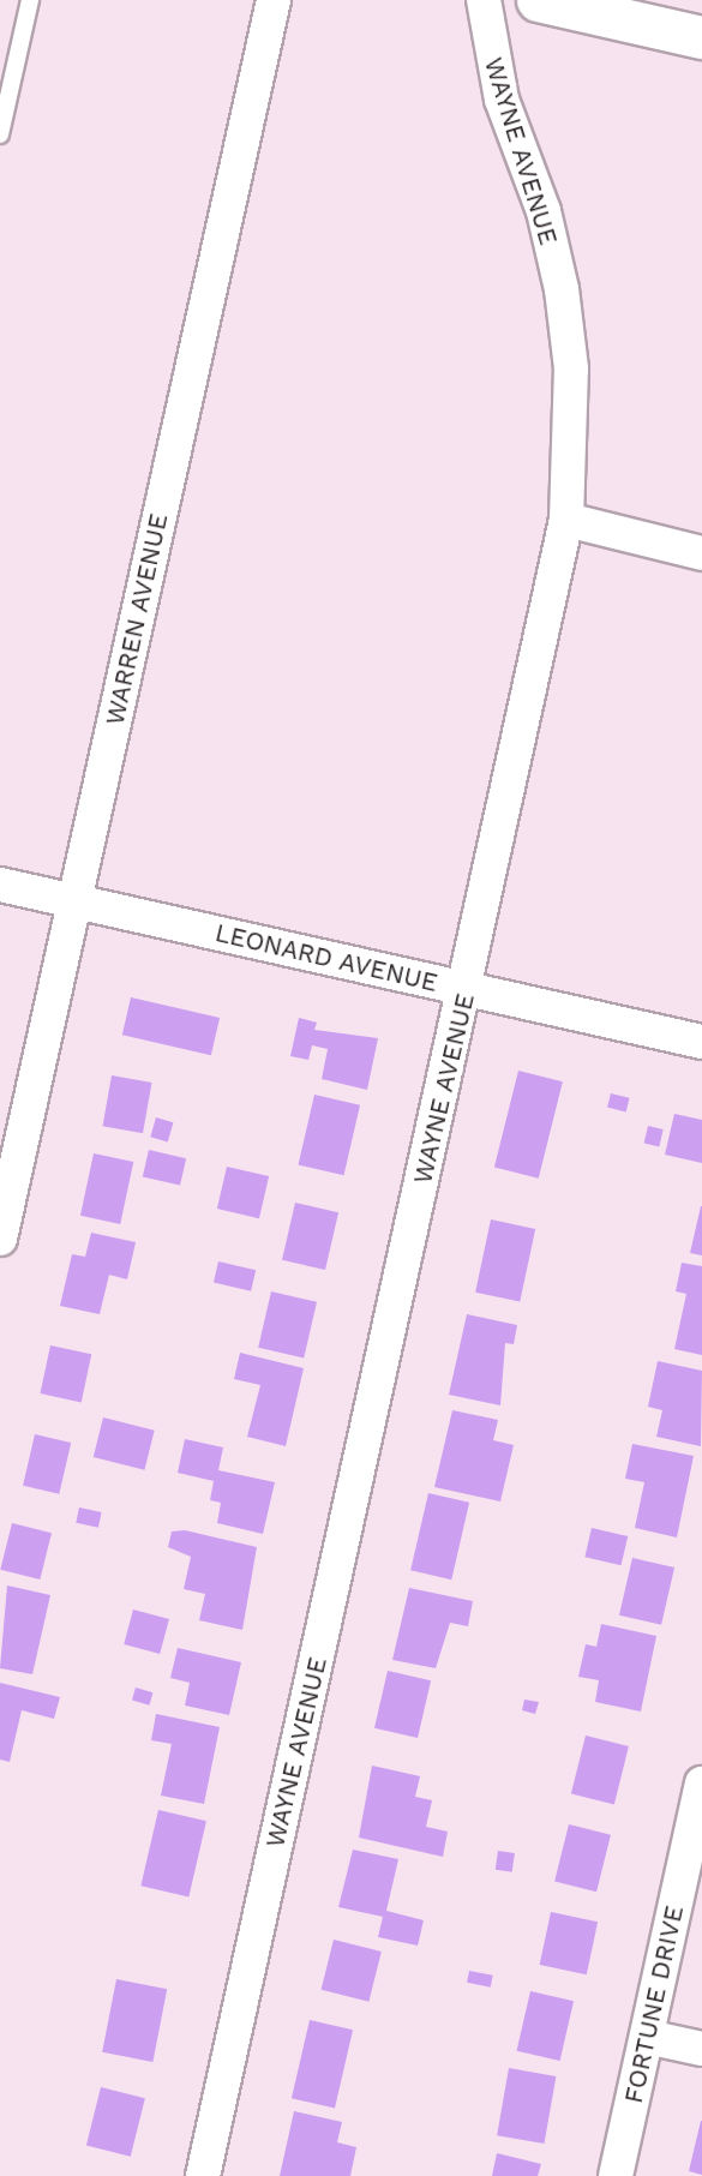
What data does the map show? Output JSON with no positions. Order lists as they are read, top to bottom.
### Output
{
  "streets": {
    "street": [
      "WAYNE AVENUE",
      "WARREN AVENUE",
      "LEONARD AVENUE",
      "FORTUNE DRIVE"
    ]
  },
  "crossings": [
    ["WAYNE AVENUE", "LEONARD AVENUE"],
    ["WARREN AVENUE", "LEONARD AVENUE"]
  ]
}
